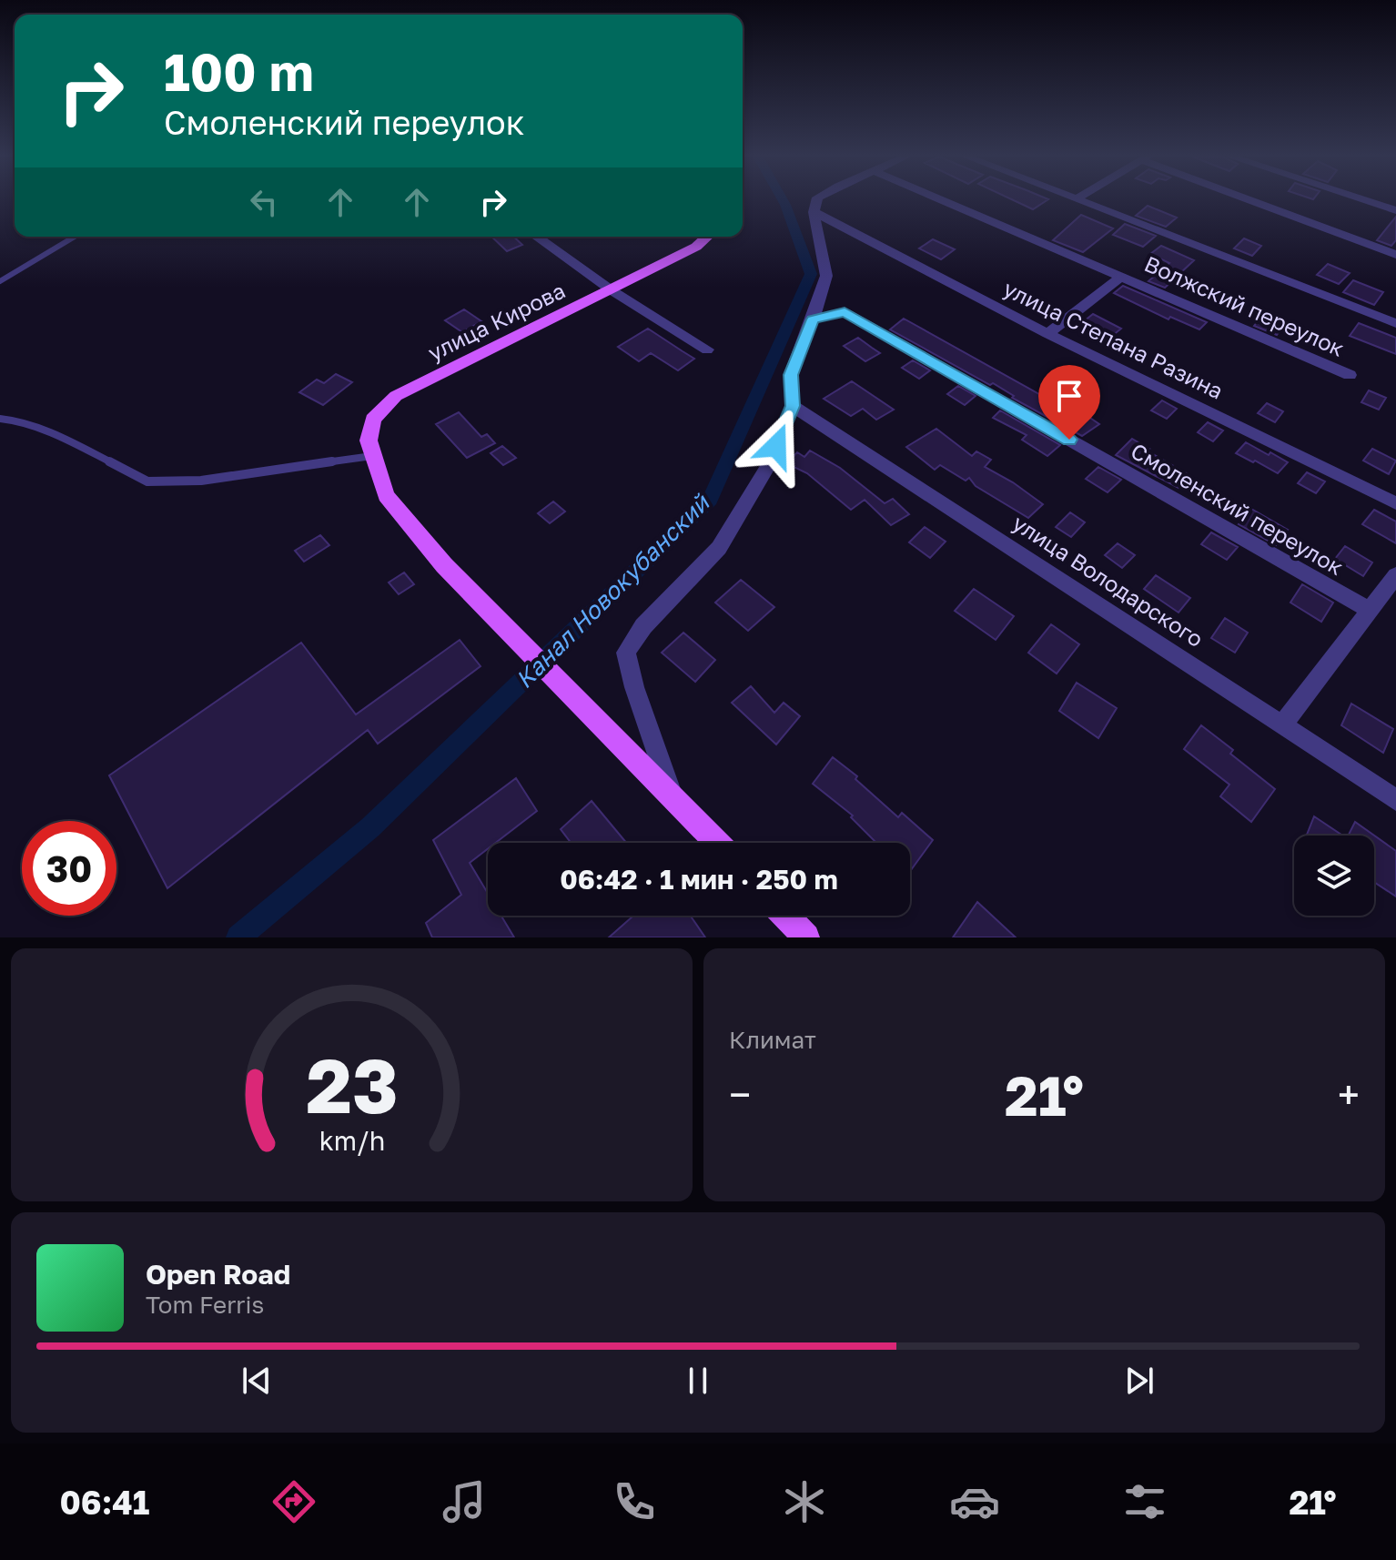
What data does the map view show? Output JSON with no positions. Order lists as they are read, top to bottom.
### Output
{
  "streets": {
    "main road": ["улица Кирова"],
    "street": [
      "Волжский переулок",
      "улица Степана Разина",
      "Смоленский переулок",
      "улица Володарского"
    ]
  },
  "crossings": [
    ["Волжский переулок", "улица Степана Разина"]
  ],
  "water": ["Канал Новокубанский"],
  "page": {
    "turn": ["100 m", "Смоленский переулок"],
    "limit": "30",
    "trip": "06:42 · 1 мин · 250 m",
    "tile": "Климат",
    "heat": ["−", "21°", "+"],
    "song": ["Open Road", "Tom Ferris"],
    "tabs": ["06:41", "21°"],
    "gauge": ["23", "km/h"]
  }
}
